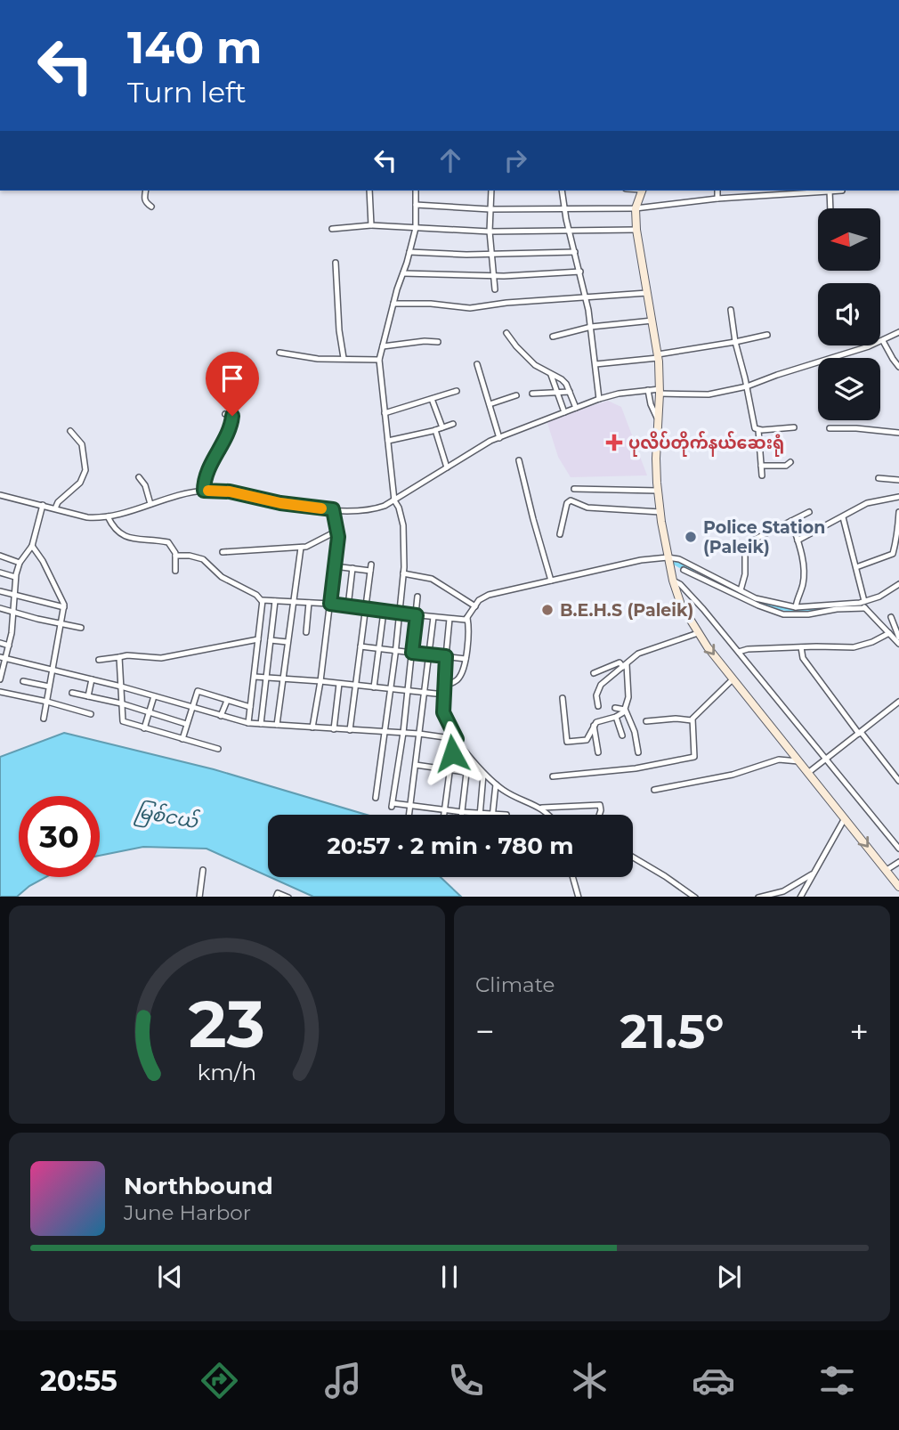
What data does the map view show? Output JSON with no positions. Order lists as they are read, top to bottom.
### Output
{
  "water": ["မြစ်ငယ်"],
  "places": {
    "health": ["ပုလိပ်တိုက်နယ်ဆေးရုံ"],
    "other": ["Police Station (Paleik)", "B.E.H.S (Paleik)"]
  },
  "north": "left",
  "page": {
    "turn": ["140 m", "Turn left"],
    "limit": "30",
    "trip": "20:57 · 2 min · 780 m",
    "tile": "Climate",
    "heat": ["−", "21.5°", "+"],
    "song": ["Northbound", "June Harbor"],
    "tabs": "20:55",
    "gauge": ["23", "km/h"]
  }
}
